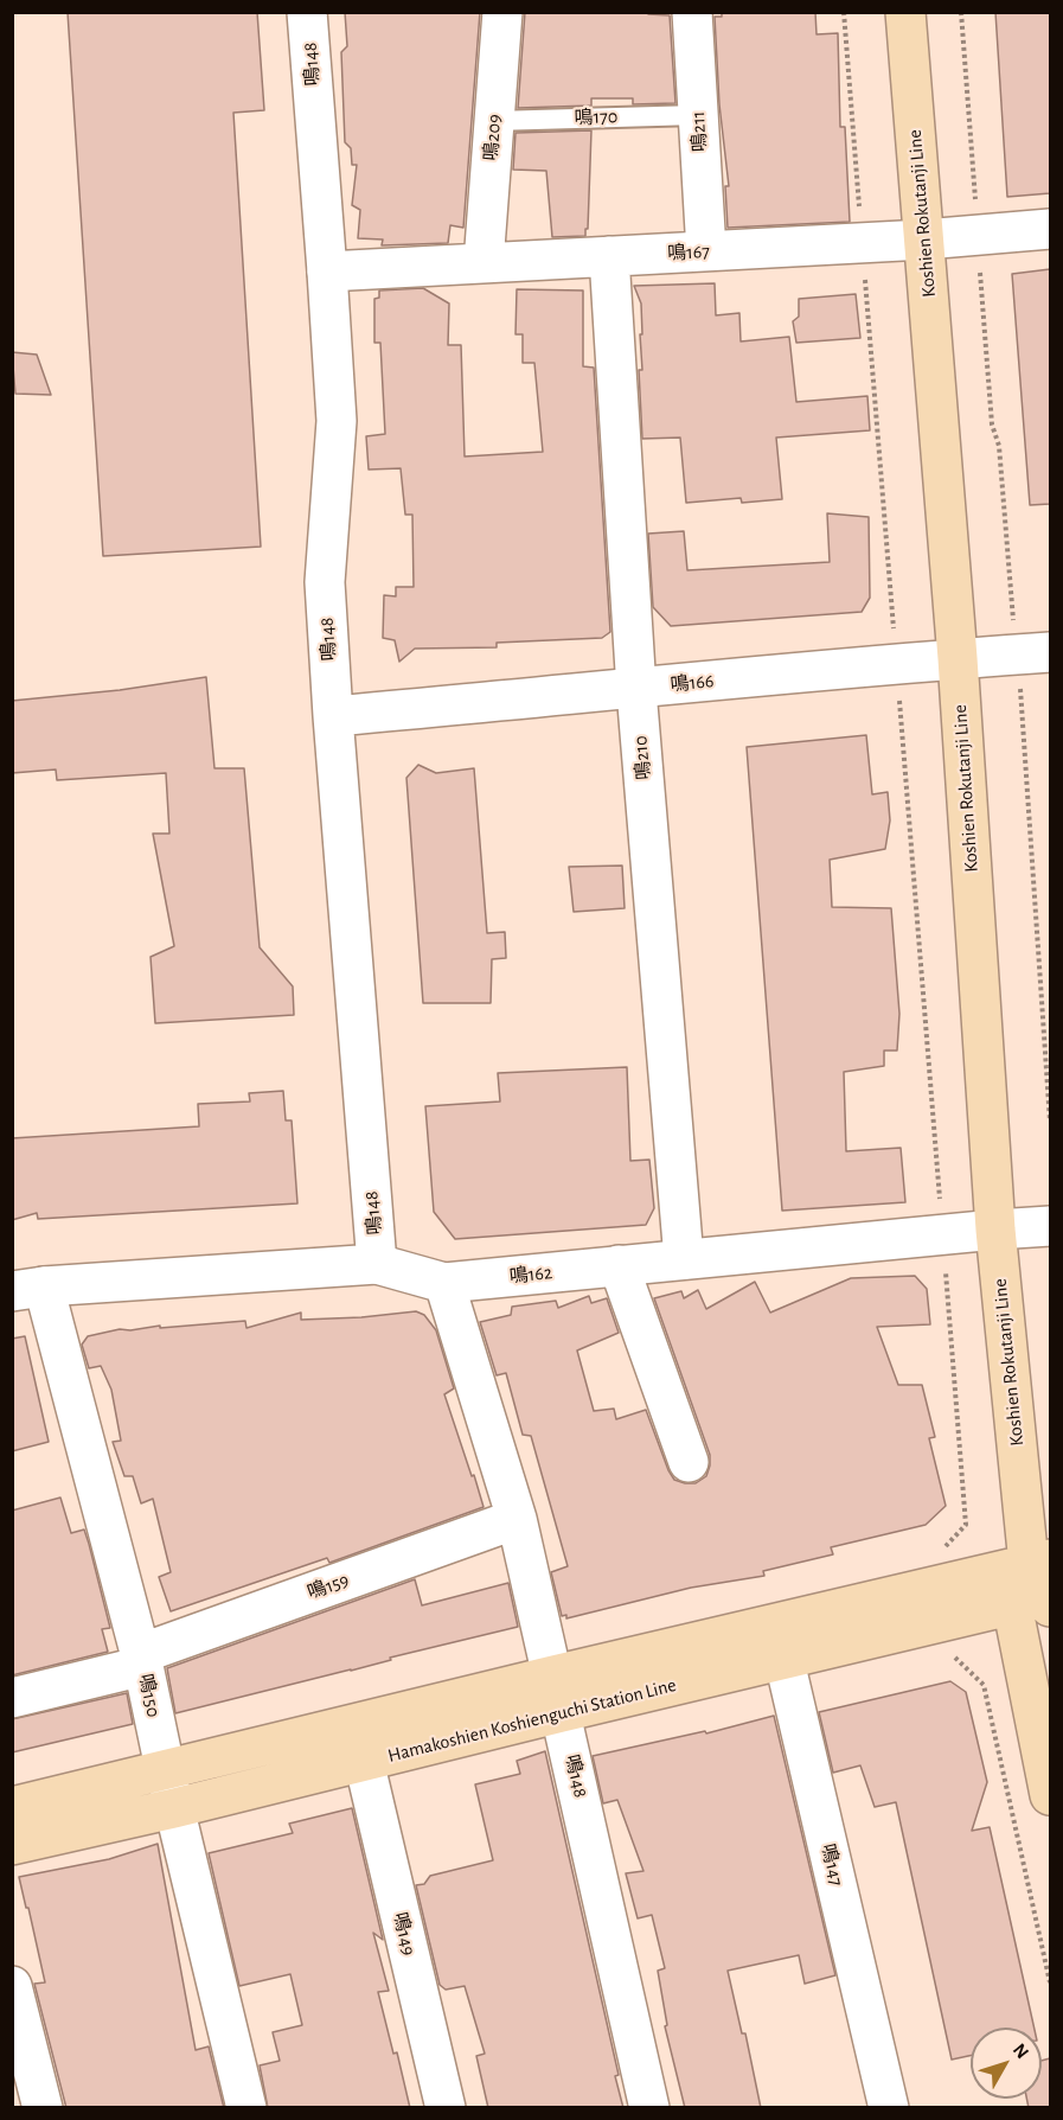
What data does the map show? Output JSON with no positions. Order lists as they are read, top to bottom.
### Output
{
  "streets": {
    "main road": ["Koshien Rokutanji Line", "Hamakoshien Koshienguchi Station Line"],
    "street": [
      "鳴148",
      "鳴211",
      "鳴209",
      "鳴167",
      "鳴166",
      "鳴210",
      "鳴162",
      "鳴159",
      "鳴150",
      "鳴147",
      "鳴149"
    ],
    "lane": ["鳴170"]
  },
  "crossings": [
    ["鳴148", "鳴167"],
    ["鳴148", "鳴166"],
    ["鳴148", "鳴162"],
    ["鳴148", "鳴159"],
    ["鳴148", "Hamakoshien Koshienguchi Station Line"],
    ["鳴170", "鳴211"],
    ["鳴170", "鳴209"],
    ["鳴211", "鳴167"],
    ["鳴209", "鳴167"],
    ["Koshien Rokutanji Line", "鳴167"],
    ["Koshien Rokutanji Line", "鳴166"],
    ["Koshien Rokutanji Line", "鳴162"],
    ["Koshien Rokutanji Line", "Hamakoshien Koshienguchi Station Line"],
    ["鳴167", "鳴210"],
    ["鳴166", "鳴210"],
    ["鳴210", "鳴162"],
    ["鳴162", "鳴150"],
    ["鳴159", "鳴150"],
    ["鳴150", "Hamakoshien Koshienguchi Station Line"],
    ["Hamakoshien Koshienguchi Station Line", "鳴147"],
    ["Hamakoshien Koshienguchi Station Line", "鳴149"]
  ],
  "north": "top right"
}
